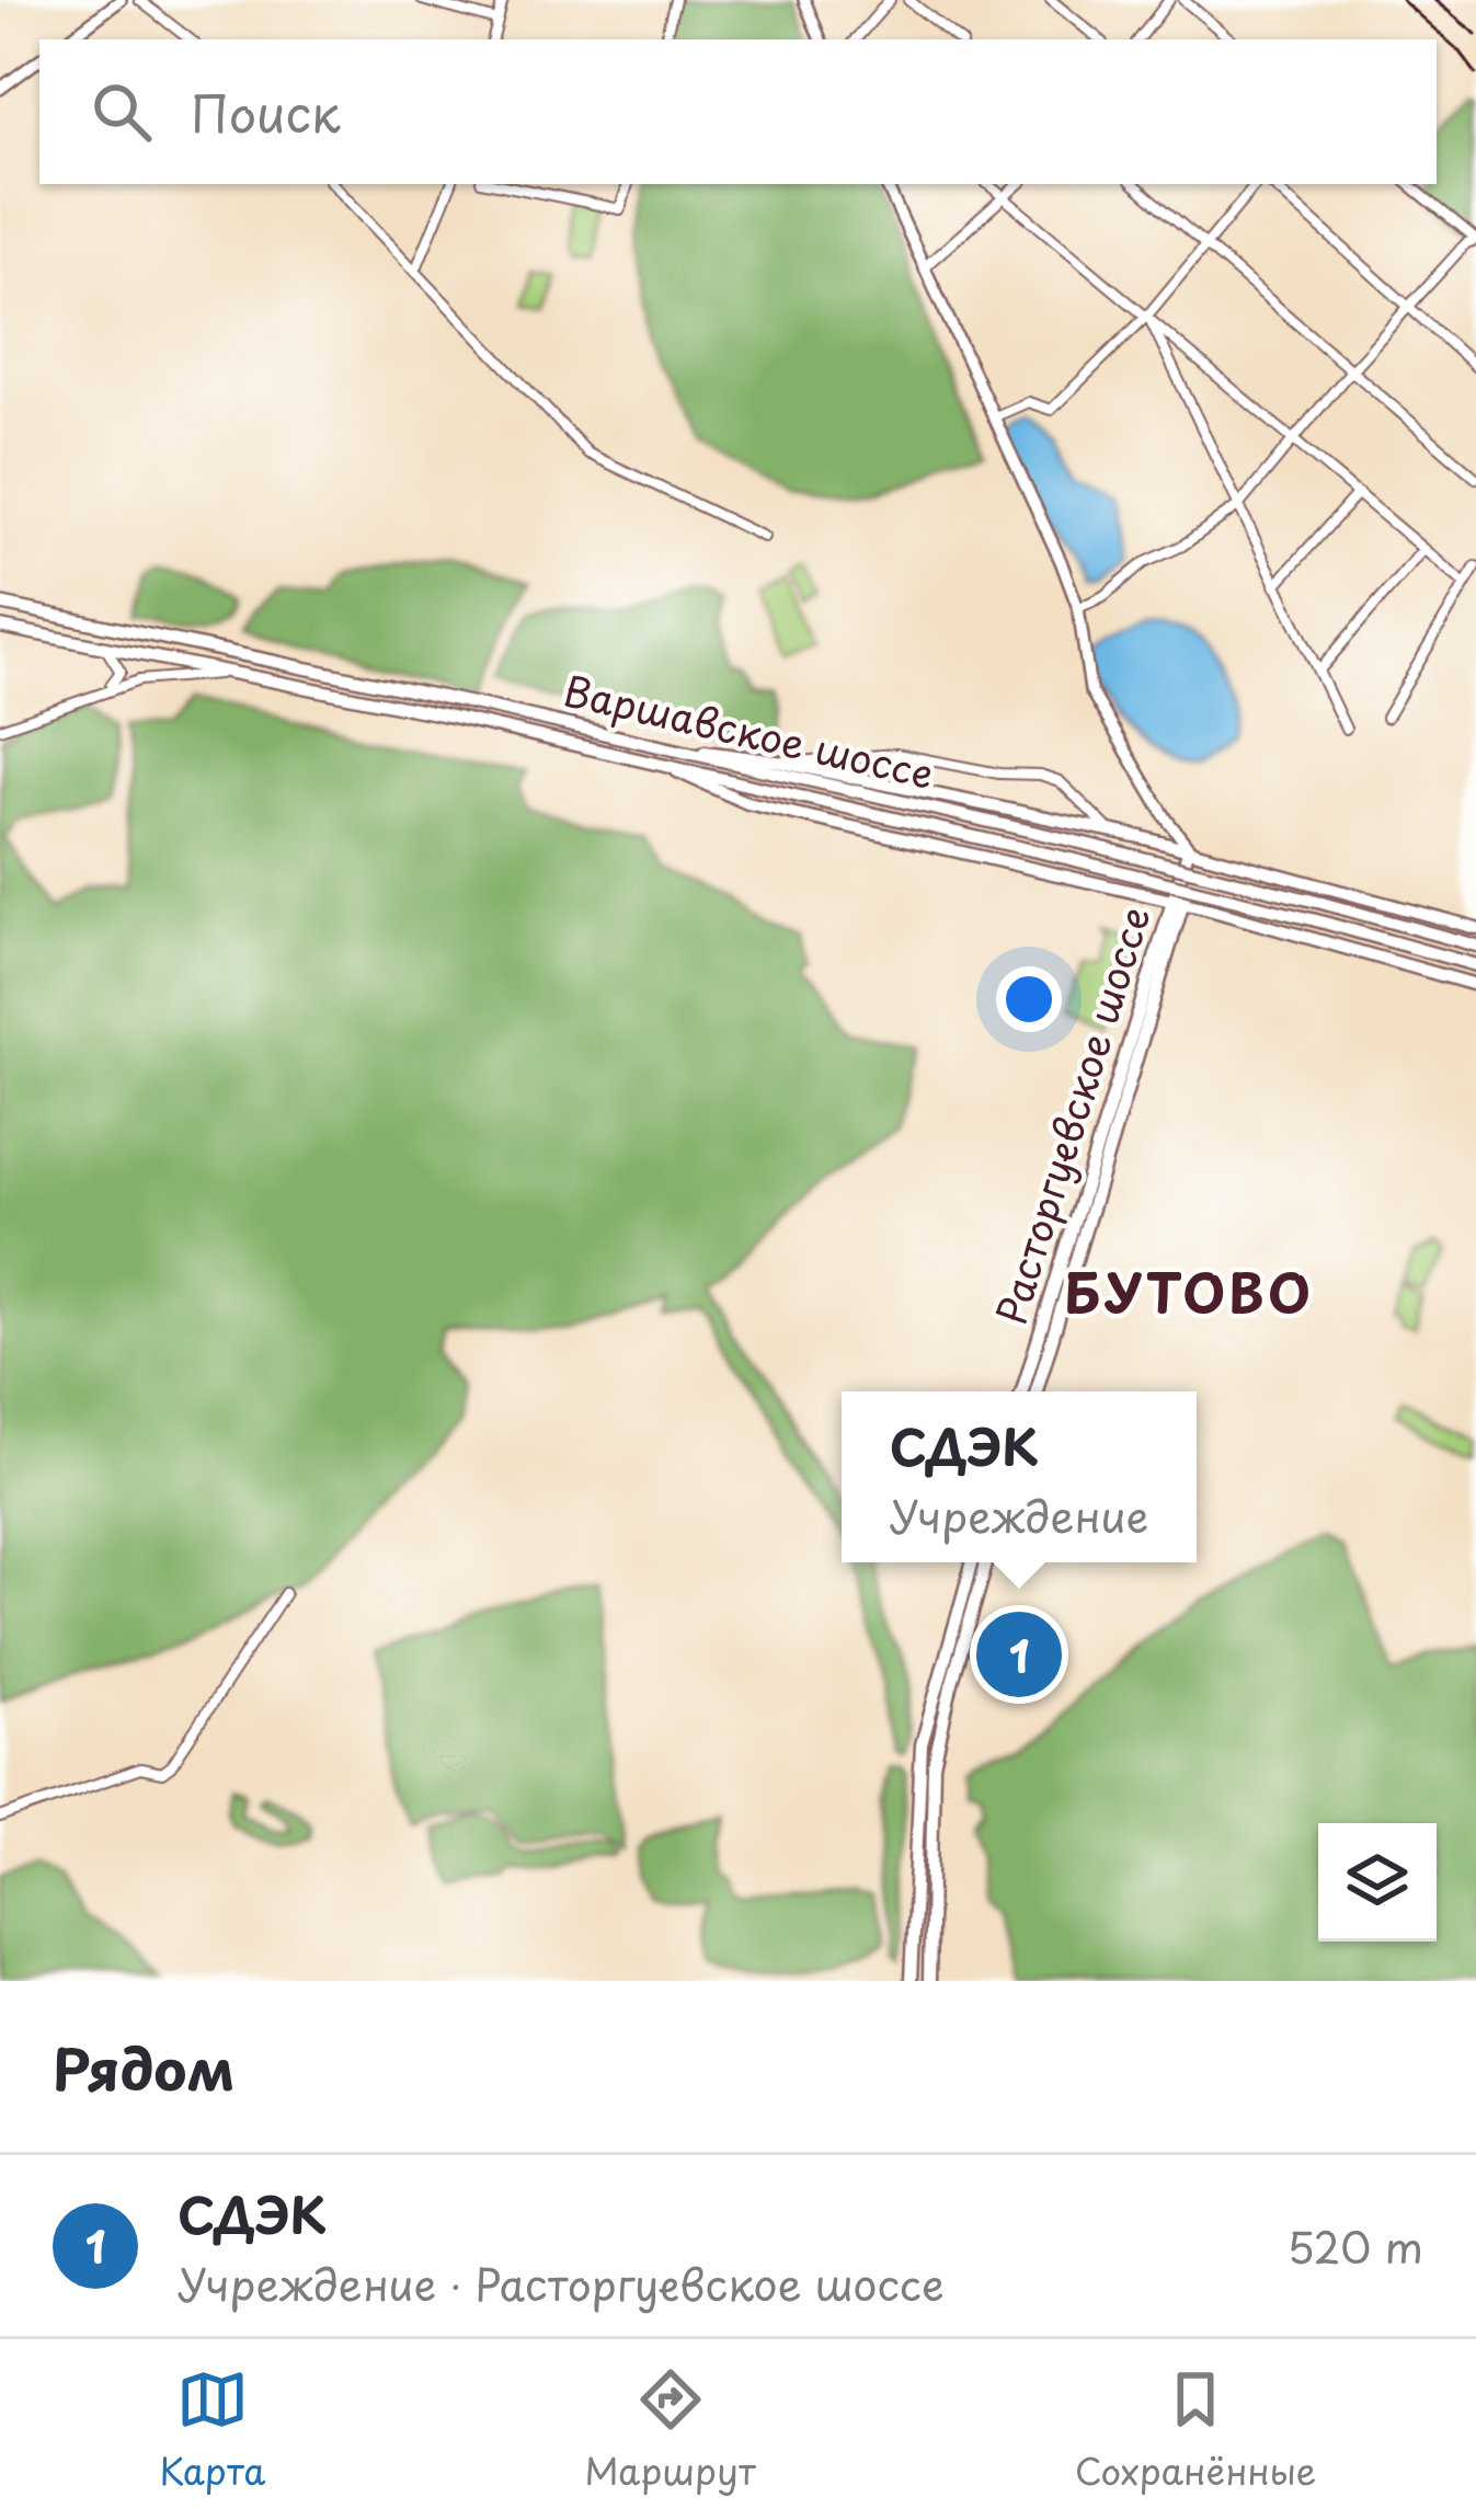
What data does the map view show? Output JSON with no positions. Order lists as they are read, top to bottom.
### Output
{
  "streets": {
    "main road": ["Варшавское шоссе", "Расторгуевское шоссе"]
  },
  "districts": ["БУТОВО"],
  "page": {
    "search": "Поиск",
    "popup": ["СДЭК", "Учреждение"],
    "pins": "1",
    "heading": "Рядом",
    "list": [
      {
        "mark": "1",
        "name": "СДЭК",
        "note": "Учреждение · Расторгуевское шоссе",
        "value": "520 m"
      }
    ],
    "nav": ["Карта", "Маршрут", "Сохранённые"]
  }
}
